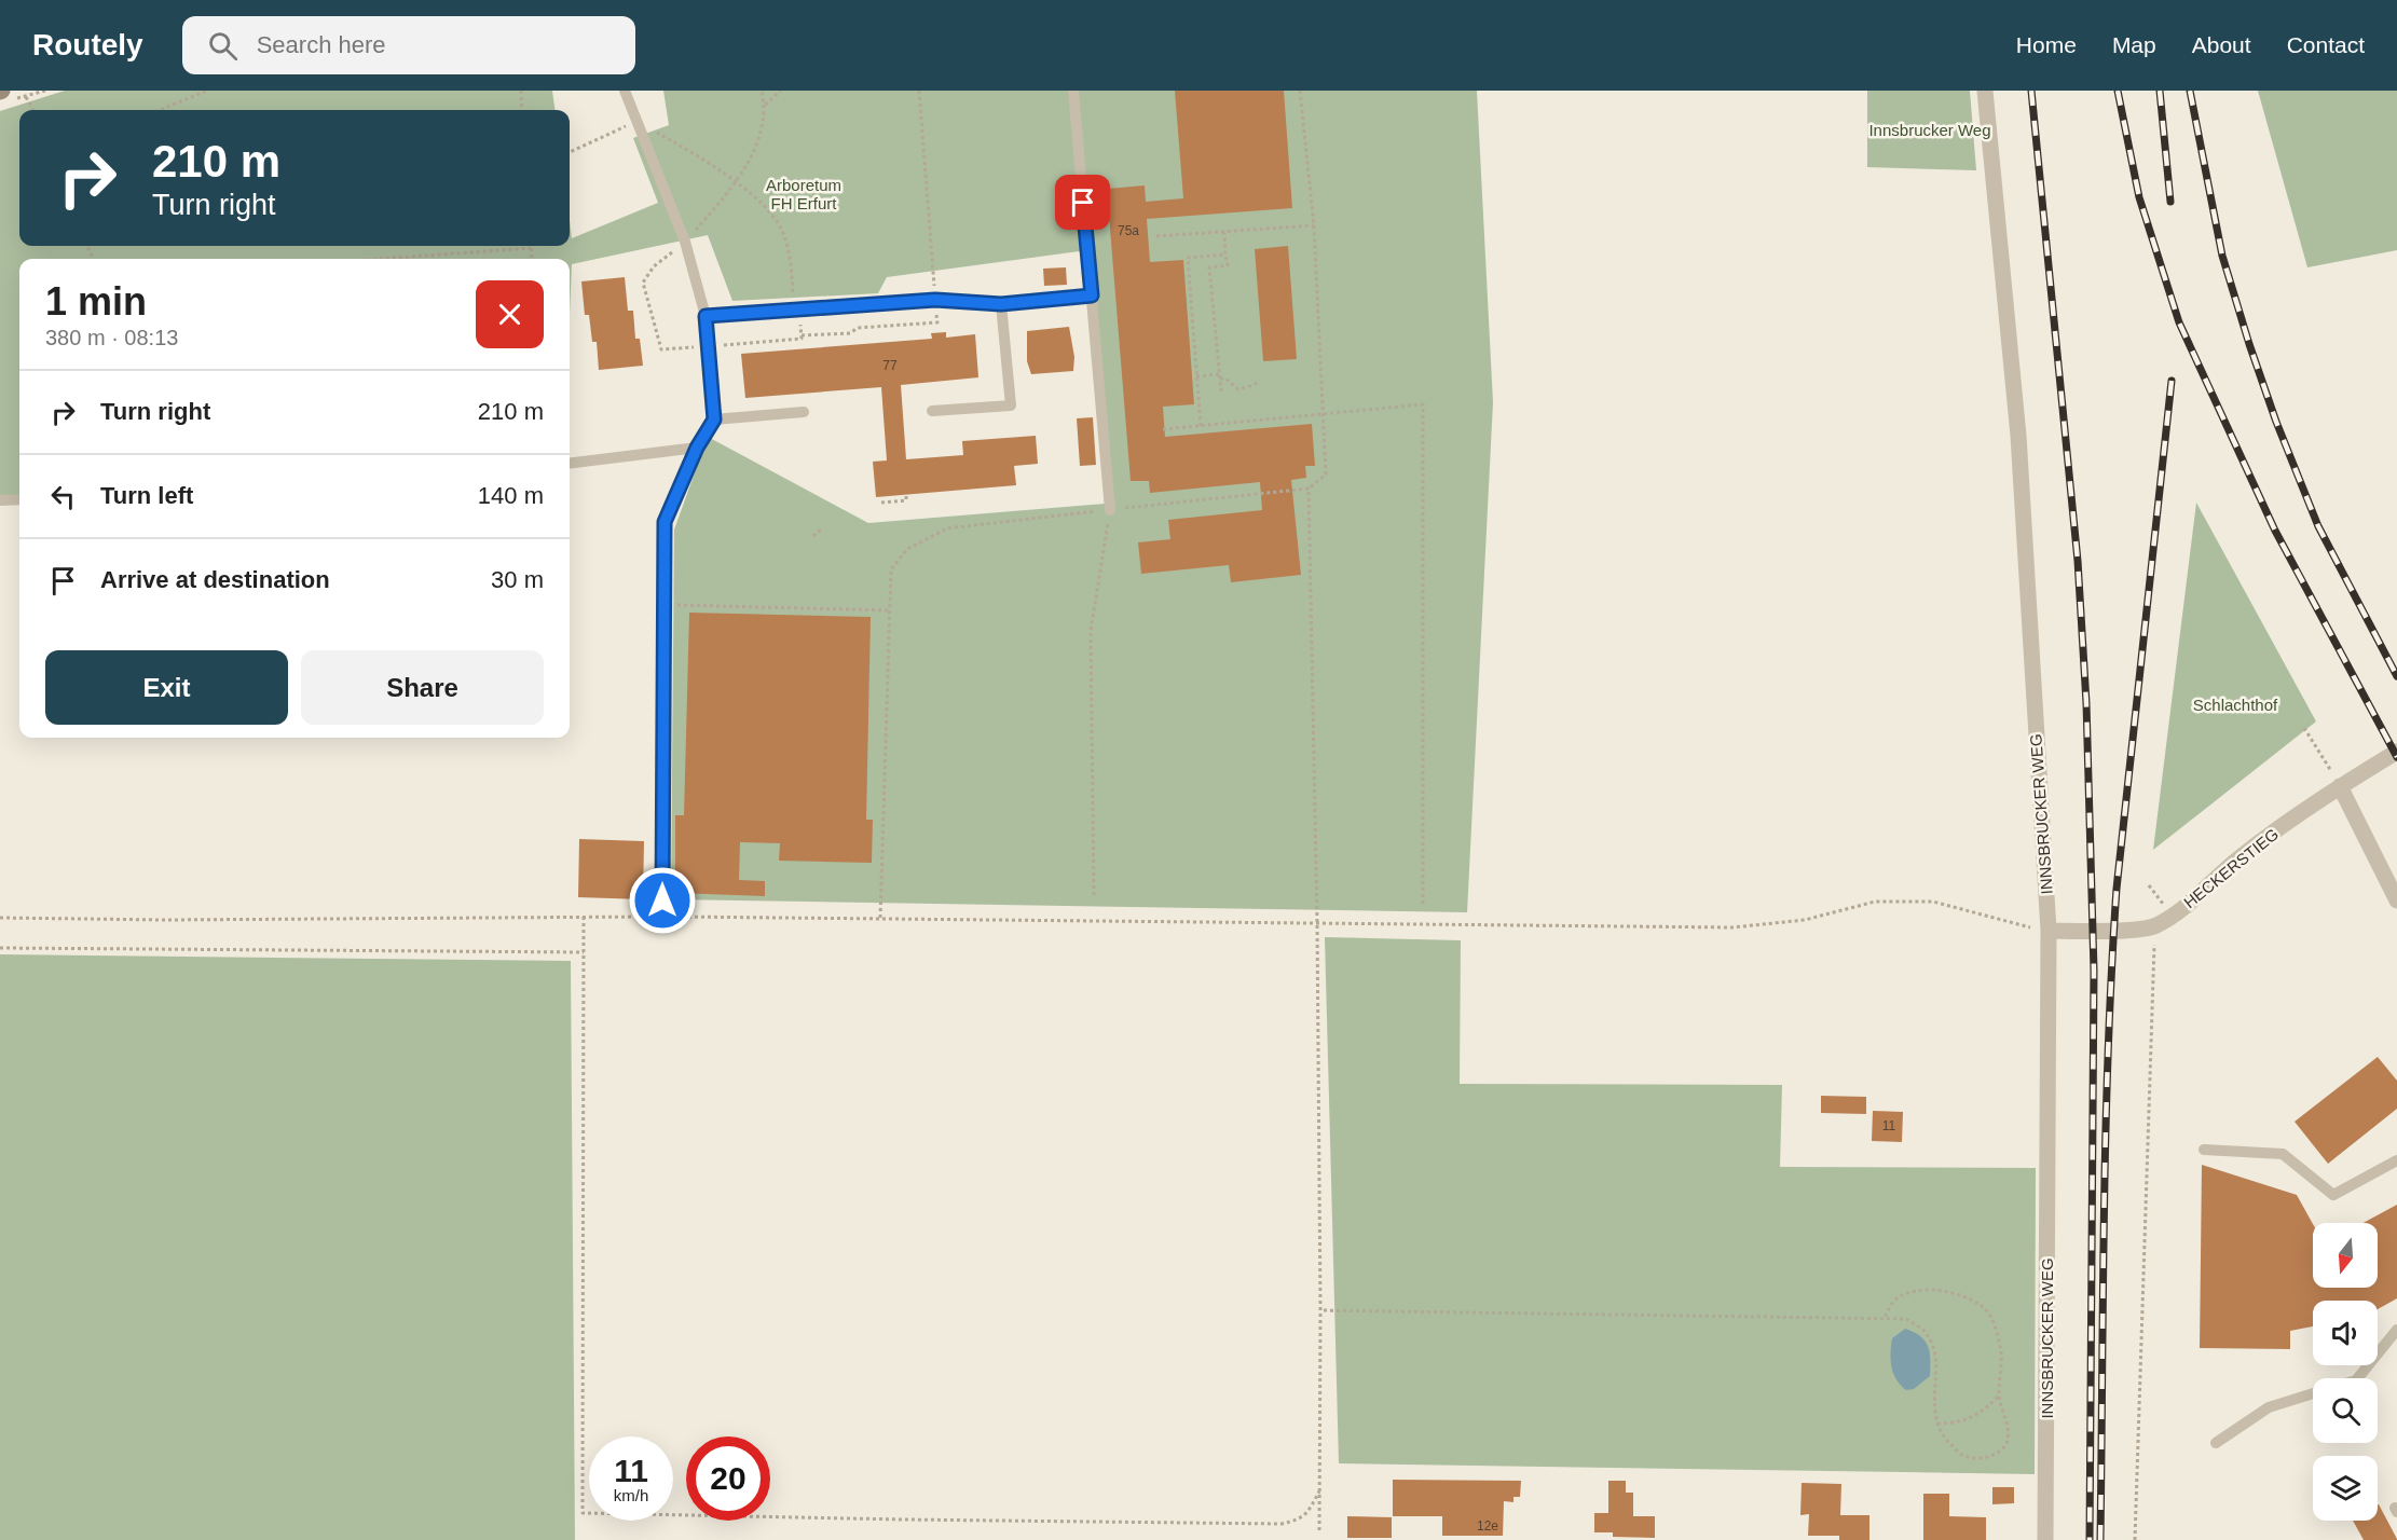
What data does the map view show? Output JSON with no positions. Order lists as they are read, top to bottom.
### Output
{
  "streets": {
    "street": ["INNSBRUCKER WEG", "HECKERSTIEG"]
  },
  "parks": ["Innsbrucker Weg", "Arboretum FH Erfurt", "Schlachthof"],
  "house_numbers": [
    "75a",
    "77",
    "11",
    "12e"
  ],
  "north": "bottom",
  "page": {
    "header": "Routely",
    "search": "Search here",
    "nav": [
      "Home",
      "Map",
      "About",
      "Contact"
    ],
    "turn": ["210 m", "Turn right"],
    "heading": ["1 min", "380 m · 08:13"],
    "list": [
      {
        "name": "Turn right",
        "value": "210 m"
      },
      {
        "name": "Turn left",
        "value": "140 m"
      },
      {
        "name": "Arrive at destination",
        "value": "30 m"
      }
    ],
    "buttons": ["Exit", "Share"],
    "speed": "11 km/h",
    "limit": "20"
  }
}
